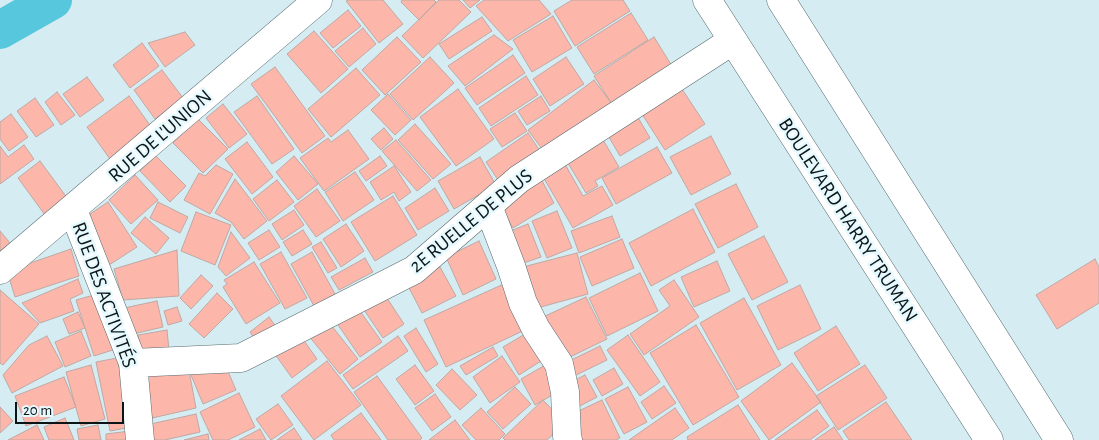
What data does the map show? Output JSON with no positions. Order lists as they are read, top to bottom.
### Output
{
  "streets": {
    "main road": [
      "RUE DE L'UNION",
      "BOULEVARD HARRY TRUMAN",
      "2E RUELLE DE PLUS",
      "RUE DES ACTIVITÉS"
    ]
  },
  "crossings": [
    ["RUE DE L'UNION", "RUE DES ACTIVITÉS"],
    ["BOULEVARD HARRY TRUMAN", "2E RUELLE DE PLUS"],
    ["2E RUELLE DE PLUS", "RUE DES ACTIVITÉS"]
  ],
  "scale_bar": "20 m"
}
